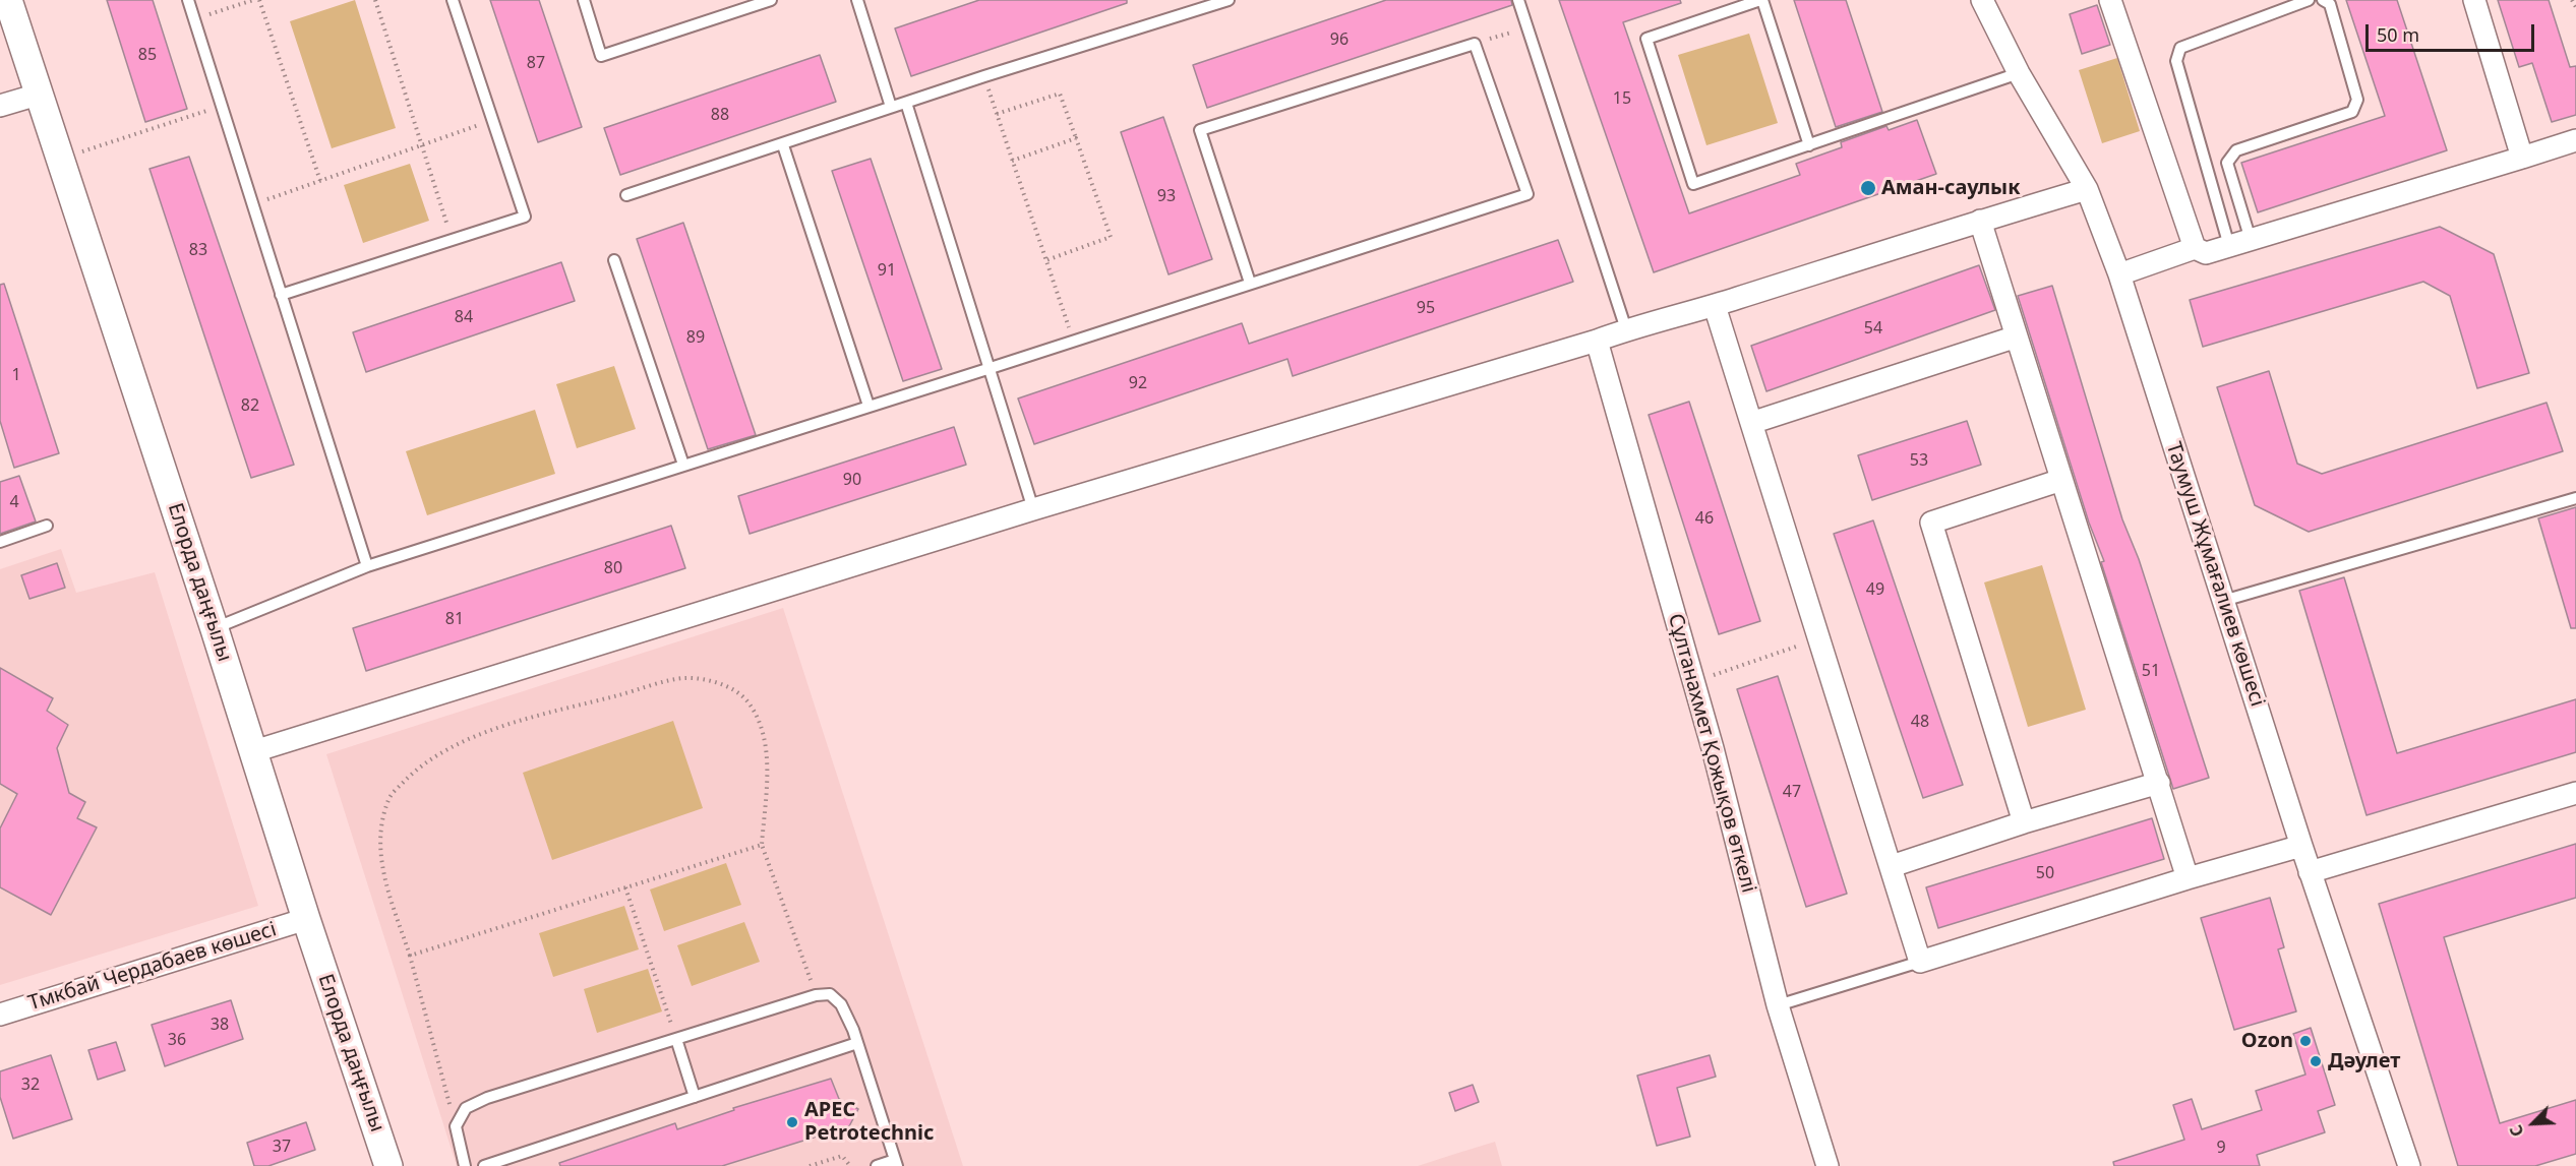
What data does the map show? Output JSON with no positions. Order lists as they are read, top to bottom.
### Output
{
  "streets": {
    "street": [
      "Таумуш Жұмағалиев көшесі",
      "Елорда даңғылы",
      "Сұлтанахмет Қожықов өткелі",
      "Тмкбай Чердабаев көшесі"
    ]
  },
  "crossings": [
    ["Елорда даңғылы", "Тмкбай Чердабаев көшесі"]
  ],
  "places": [
    "Аман-саулык",
    "Ozon",
    "Дәулет",
    "APEC Petrotechnic"
  ],
  "house_numbers": [
    "96",
    "85",
    "87",
    "15",
    "88",
    "93",
    "83",
    "91",
    "95",
    "84",
    "54",
    "89",
    "1",
    "92",
    "82",
    "53",
    "90",
    "4",
    "46",
    "80",
    "49",
    "81",
    "51",
    "48",
    "47",
    "50",
    "38",
    "36",
    "32",
    "37",
    "9"
  ],
  "scale_bar": "50 m",
  "north": "bottom left"
}
